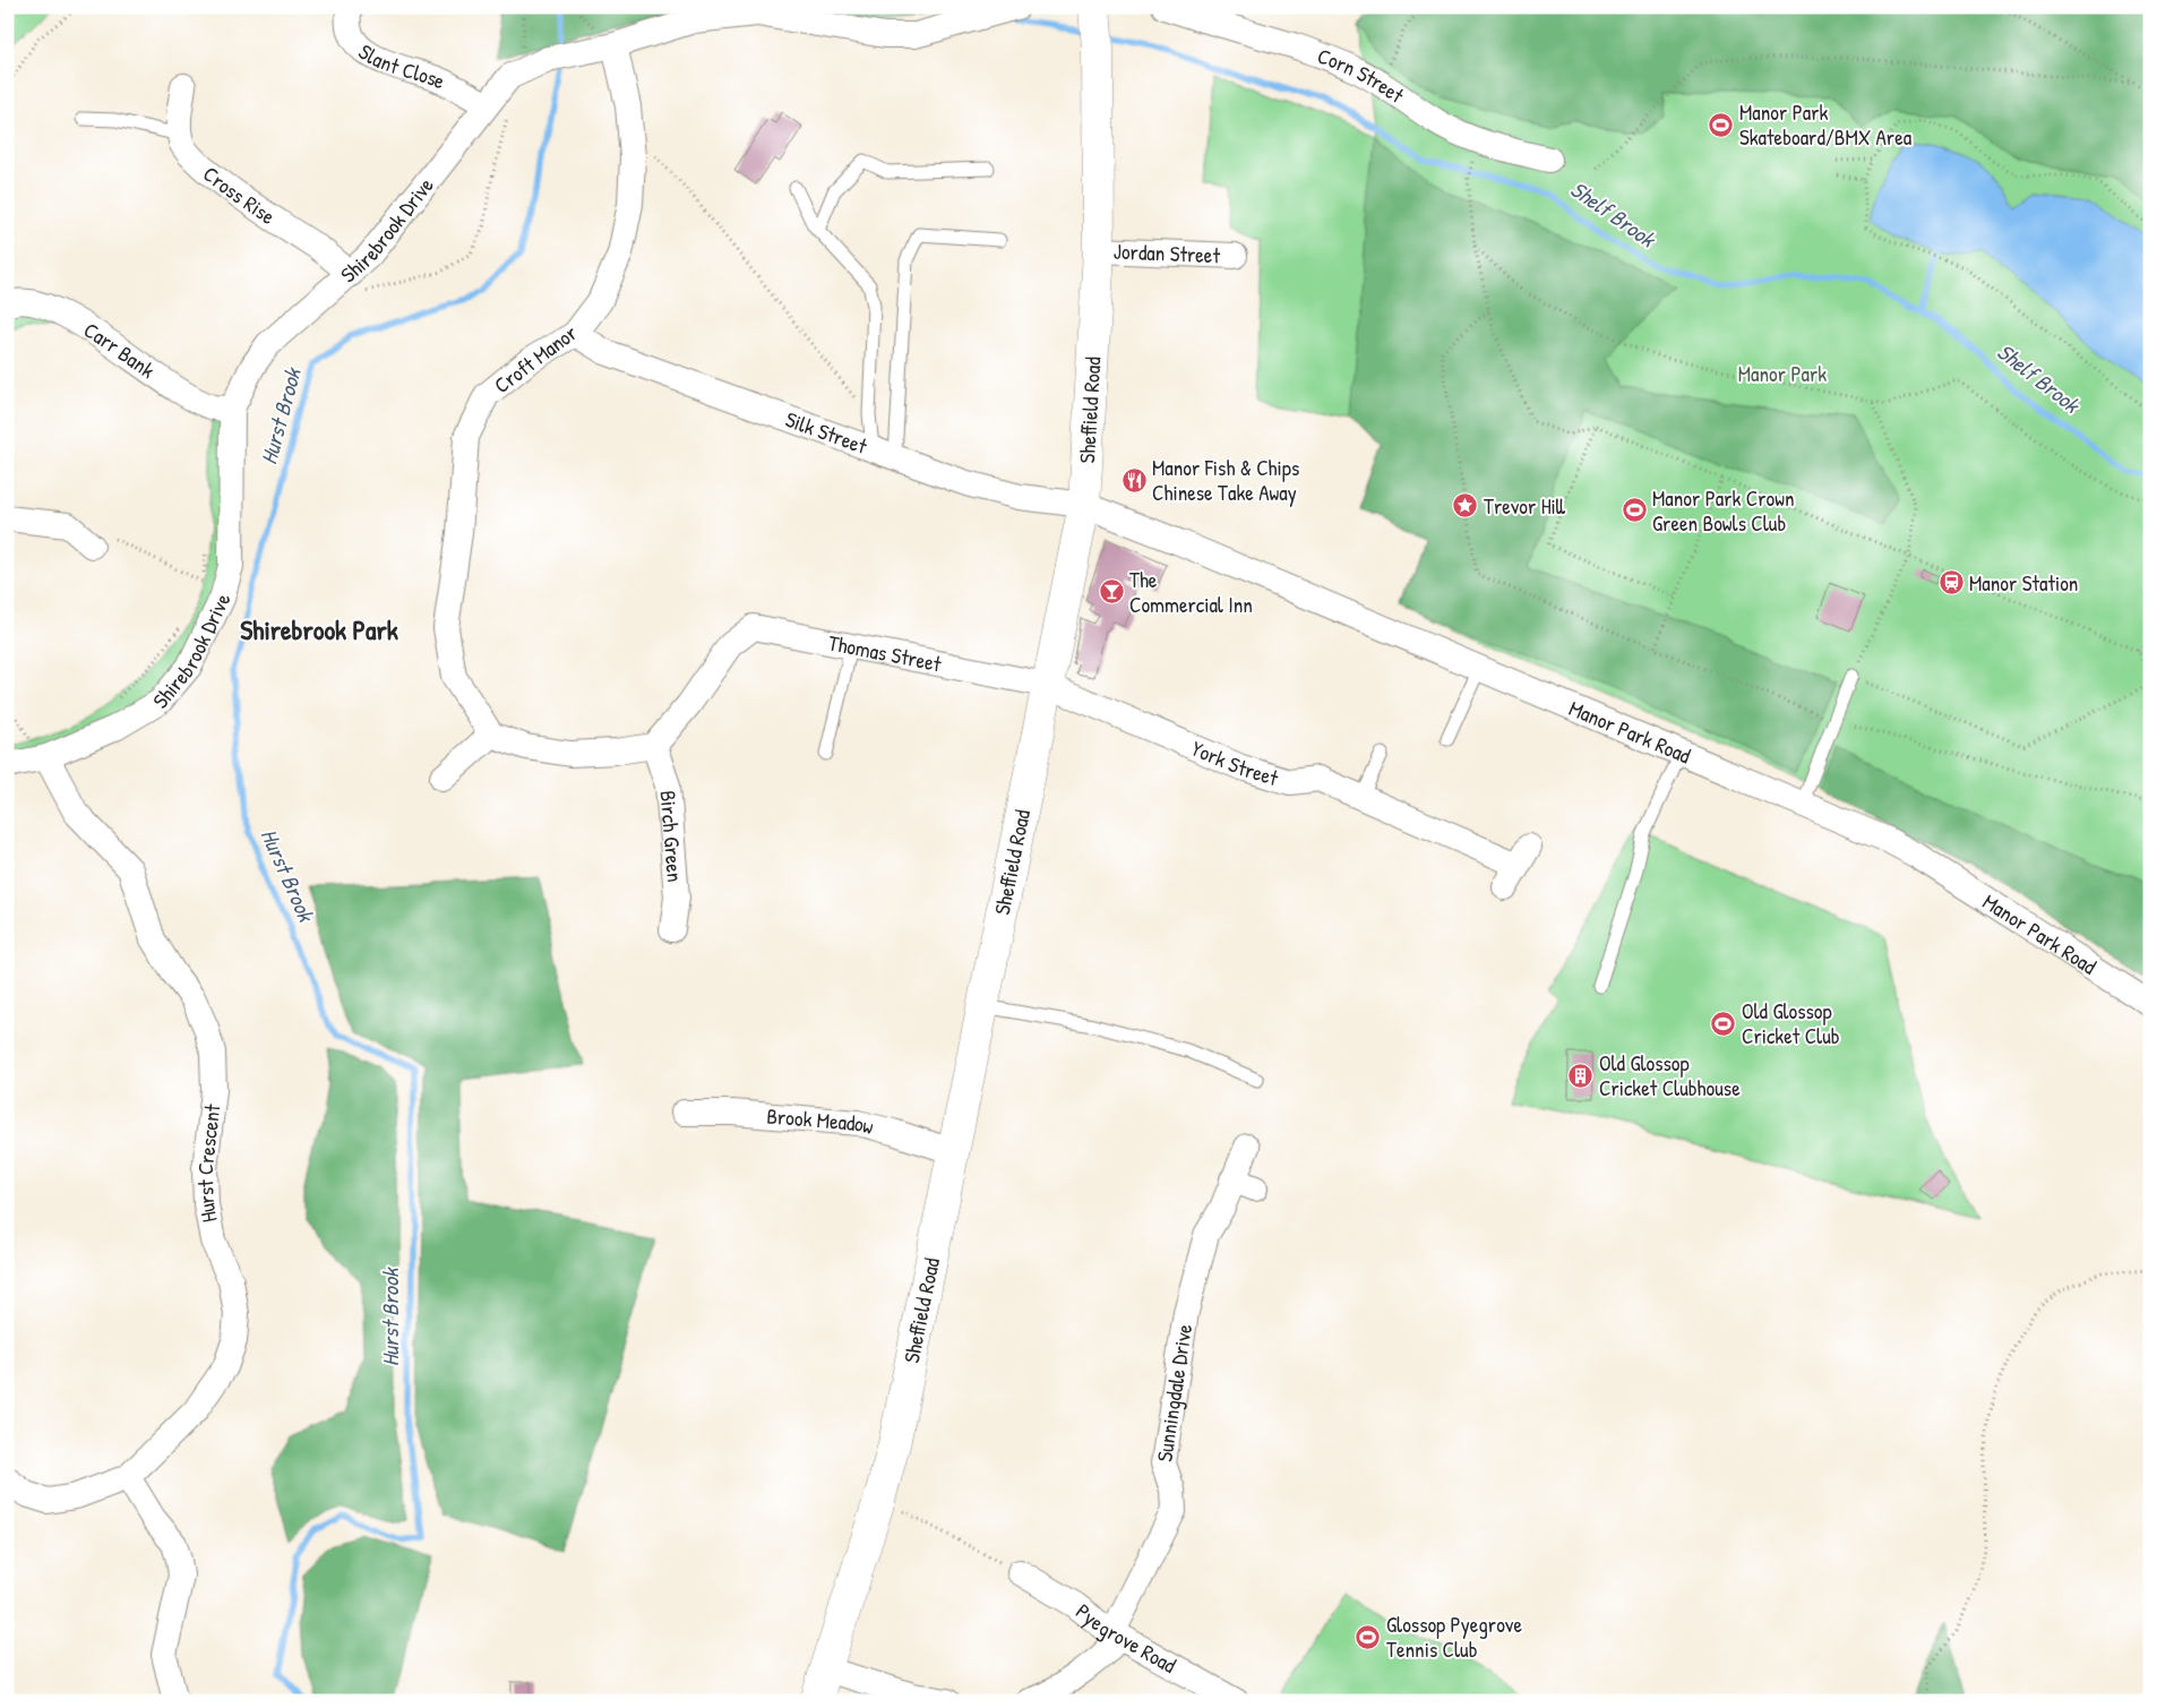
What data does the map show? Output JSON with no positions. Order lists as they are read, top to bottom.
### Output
{
  "streets": {
    "main road": ["Sheffield Road"],
    "street": [
      "Slant Close",
      "Corn Street",
      "Cross Rise",
      "Shirebrook Drive",
      "Jordan Street",
      "Carr Bank",
      "Croft Manor",
      "Silk Street",
      "Thomas Street",
      "Manor Park Road",
      "York Street",
      "Birch Green",
      "Brook Meadow",
      "Hurst Crescent",
      "Sunningdale Drive",
      "Pyegrove Road"
    ]
  },
  "crossings": [
    ["Slant Close", "Shirebrook Drive"],
    ["Cross Rise", "Shirebrook Drive"],
    ["Shirebrook Drive", "Carr Bank"],
    ["Shirebrook Drive", "Croft Manor"],
    ["Shirebrook Drive", "Hurst Crescent"],
    ["Jordan Street", "Sheffield Road"],
    ["Croft Manor", "Silk Street"],
    ["Sheffield Road", "Silk Street"],
    ["Sheffield Road", "Thomas Street"],
    ["Sheffield Road", "Manor Park Road"],
    ["Sheffield Road", "York Street"],
    ["Sheffield Road", "Brook Meadow"],
    ["Silk Street", "Manor Park Road"],
    ["Thomas Street", "York Street"],
    ["Thomas Street", "Birch Green"],
    ["Sunningdale Drive", "Pyegrove Road"]
  ],
  "districts": ["Shirebrook Park"],
  "water": ["Shelf Brook", "Hurst Brook"],
  "parks": ["Manor Park"],
  "places": {
    "sports": [
      "Manor Park Skateboard/BMX Area",
      "Manor Park Crown Green Bowls Club",
      "Old Glossop Cricket Club",
      "Glossop Pyegrove Tennis Club"
    ],
    "restaurant": ["Manor Fish & Chips Chinese Take Away"],
    "place": ["Trevor Hill"],
    "station": ["Manor Station"],
    "bar": ["The Commercial Inn"],
    "building": ["Old Glossop Cricket Clubhouse"]
  }
}
